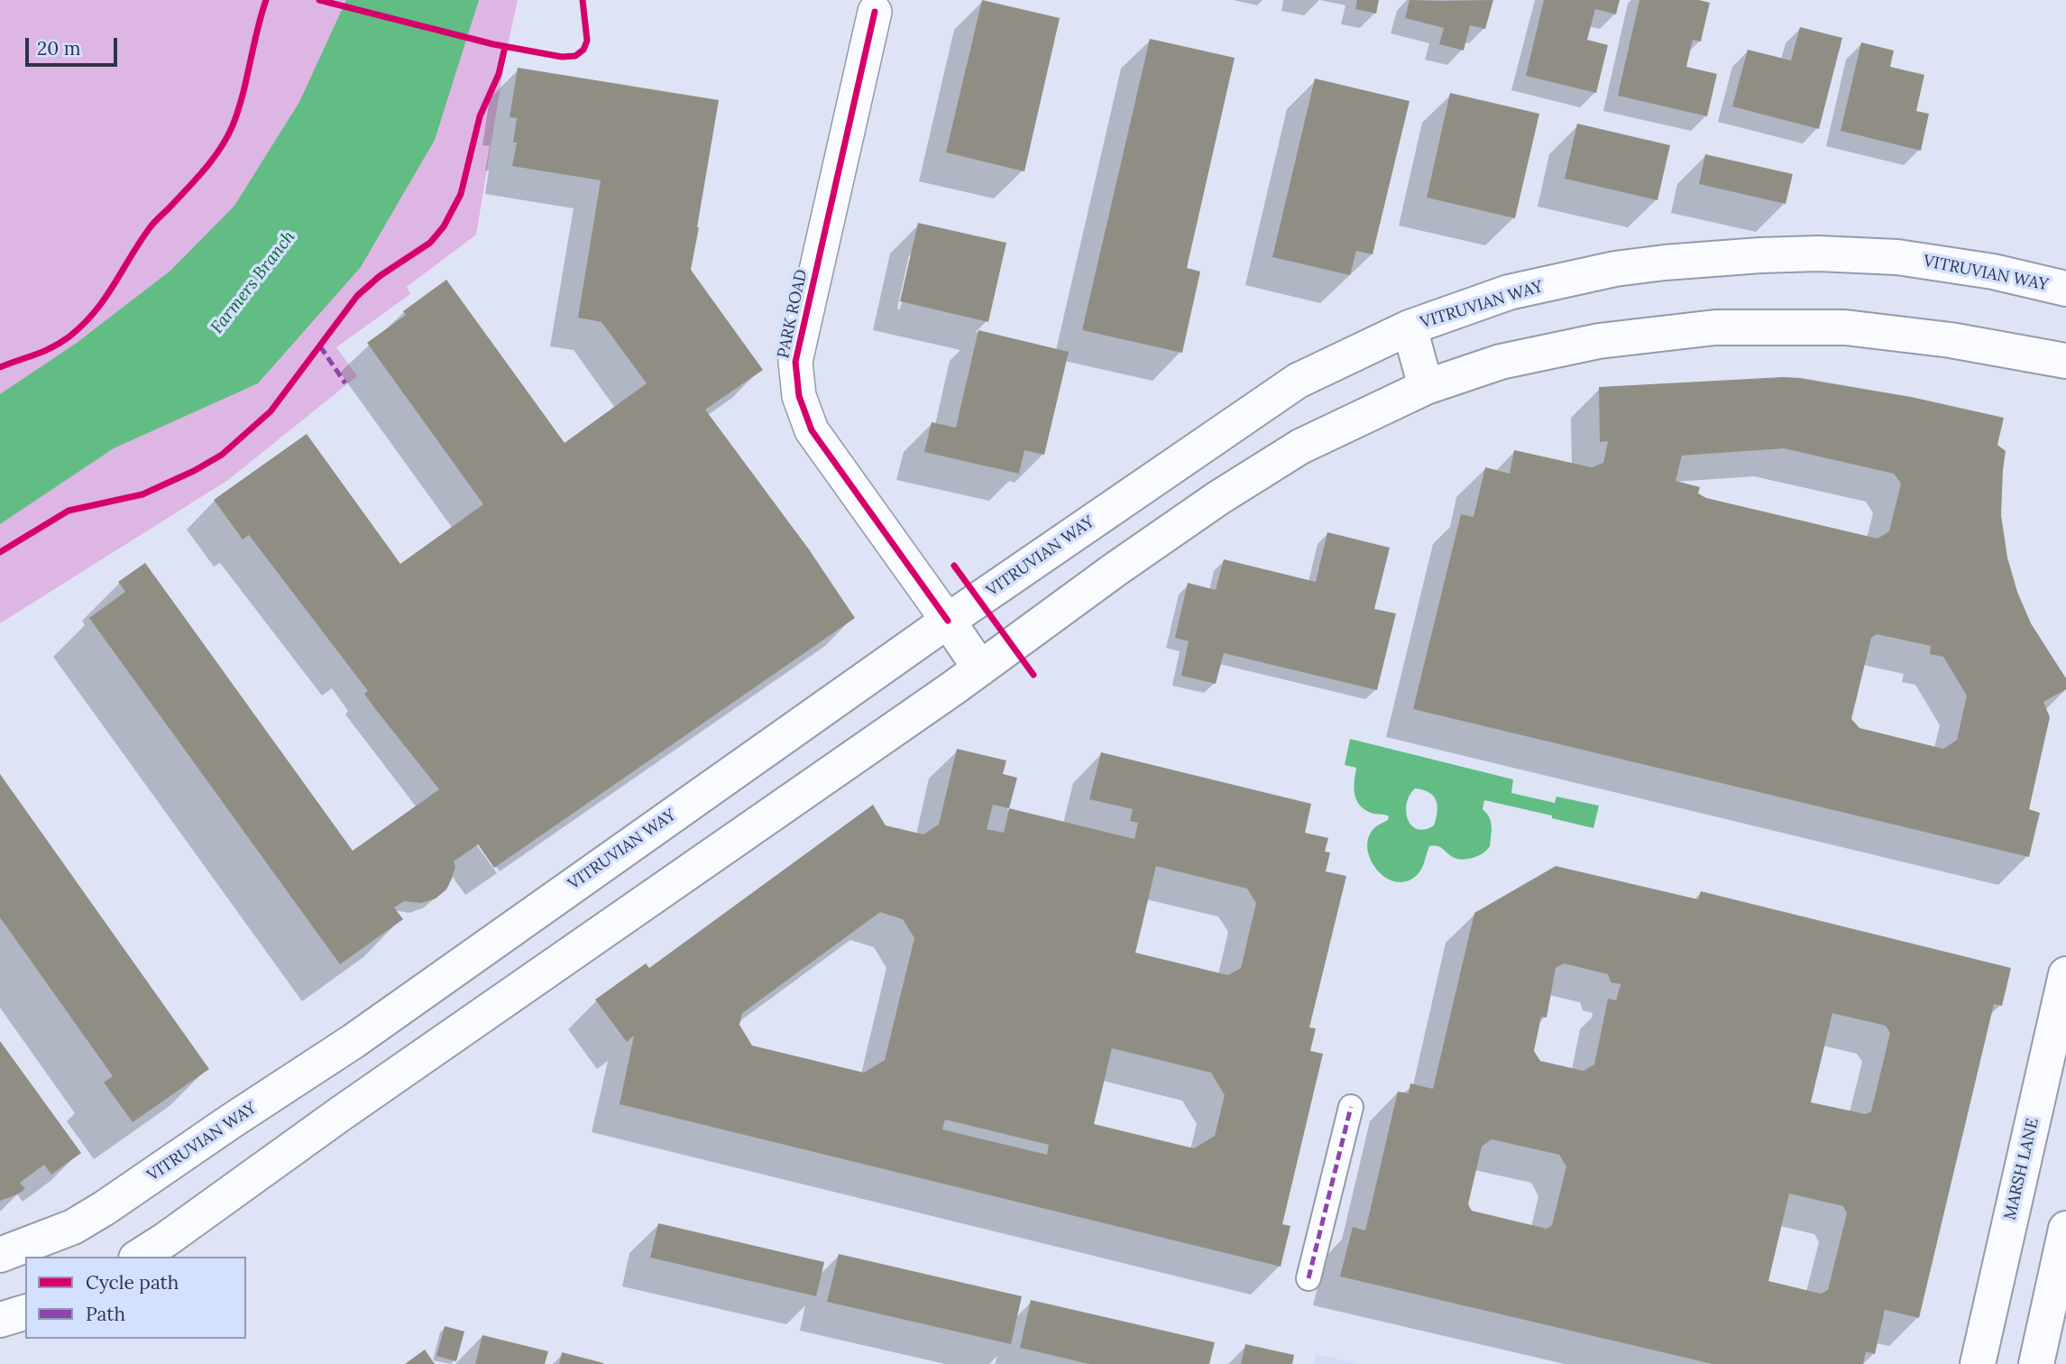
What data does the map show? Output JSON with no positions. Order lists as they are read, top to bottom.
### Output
{
  "streets": {
    "main road": ["VITRUVIAN WAY", "MARSH LANE"],
    "street": ["PARK ROAD"]
  },
  "crossings": [
    ["VITRUVIAN WAY", "PARK ROAD"]
  ],
  "water": ["Farmers Branch"],
  "legend": ["Cycle path", "Path"],
  "scale_bar": "20 m"
}
